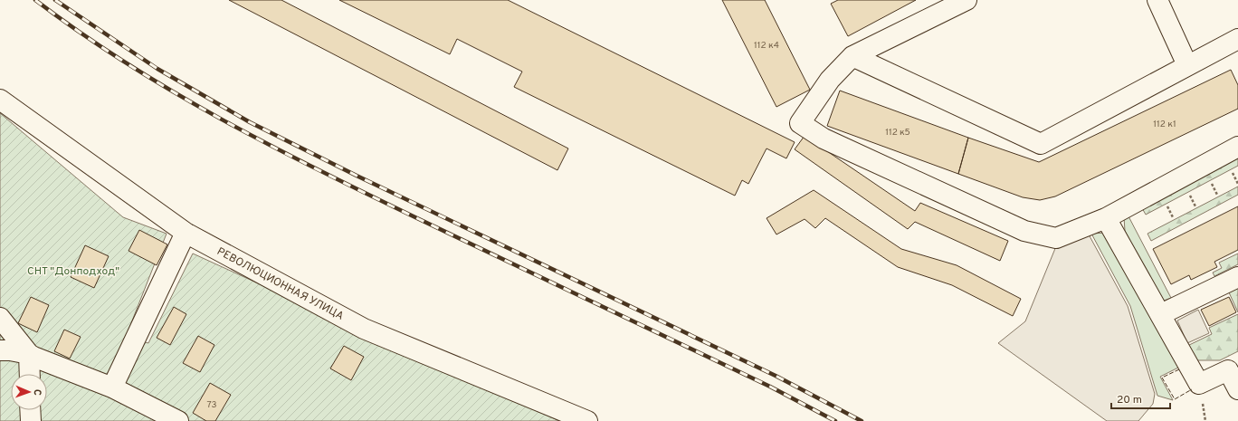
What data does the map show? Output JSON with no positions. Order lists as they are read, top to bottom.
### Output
{
  "streets": {
    "street": ["РЕВОЛЮЦИОННАЯ УЛИЦА"]
  },
  "parks": ["СНТ \"Донподход\""],
  "house_numbers": [
    "112 к4",
    "112 к1",
    "112 к5",
    "73"
  ],
  "scale_bar": "20 m",
  "north": "right"
}
